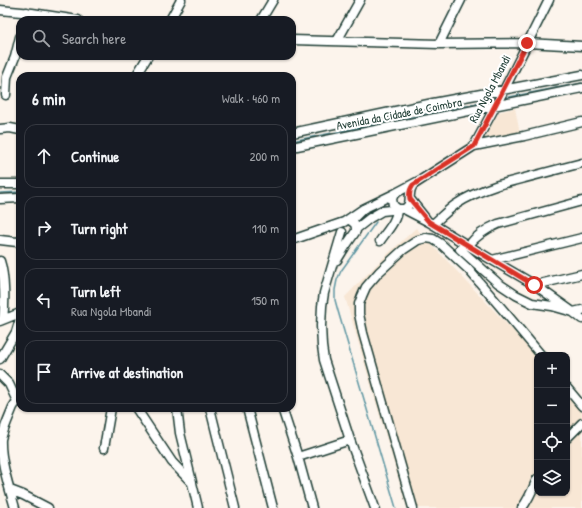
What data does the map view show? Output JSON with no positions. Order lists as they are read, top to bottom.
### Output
{
  "streets": {
    "street": ["Rua Ngola Mbandi", "Avenida da Cidade de Coimbra"]
  },
  "crossings": [
    ["Rua Ngola Mbandi", "Avenida da Cidade de Coimbra"]
  ],
  "page": {
    "search": "Search here",
    "heading": ["6 min", "Walk · 460 m"],
    "list": [
      ["Continue", "200 m"],
      ["Turn right", "110 m"],
      ["Turn left", "Rua Ngola Mbandi", "150 m"],
      "Arrive at destination"
    ],
    "map_buttons": ["+", "−"]
  }
}
